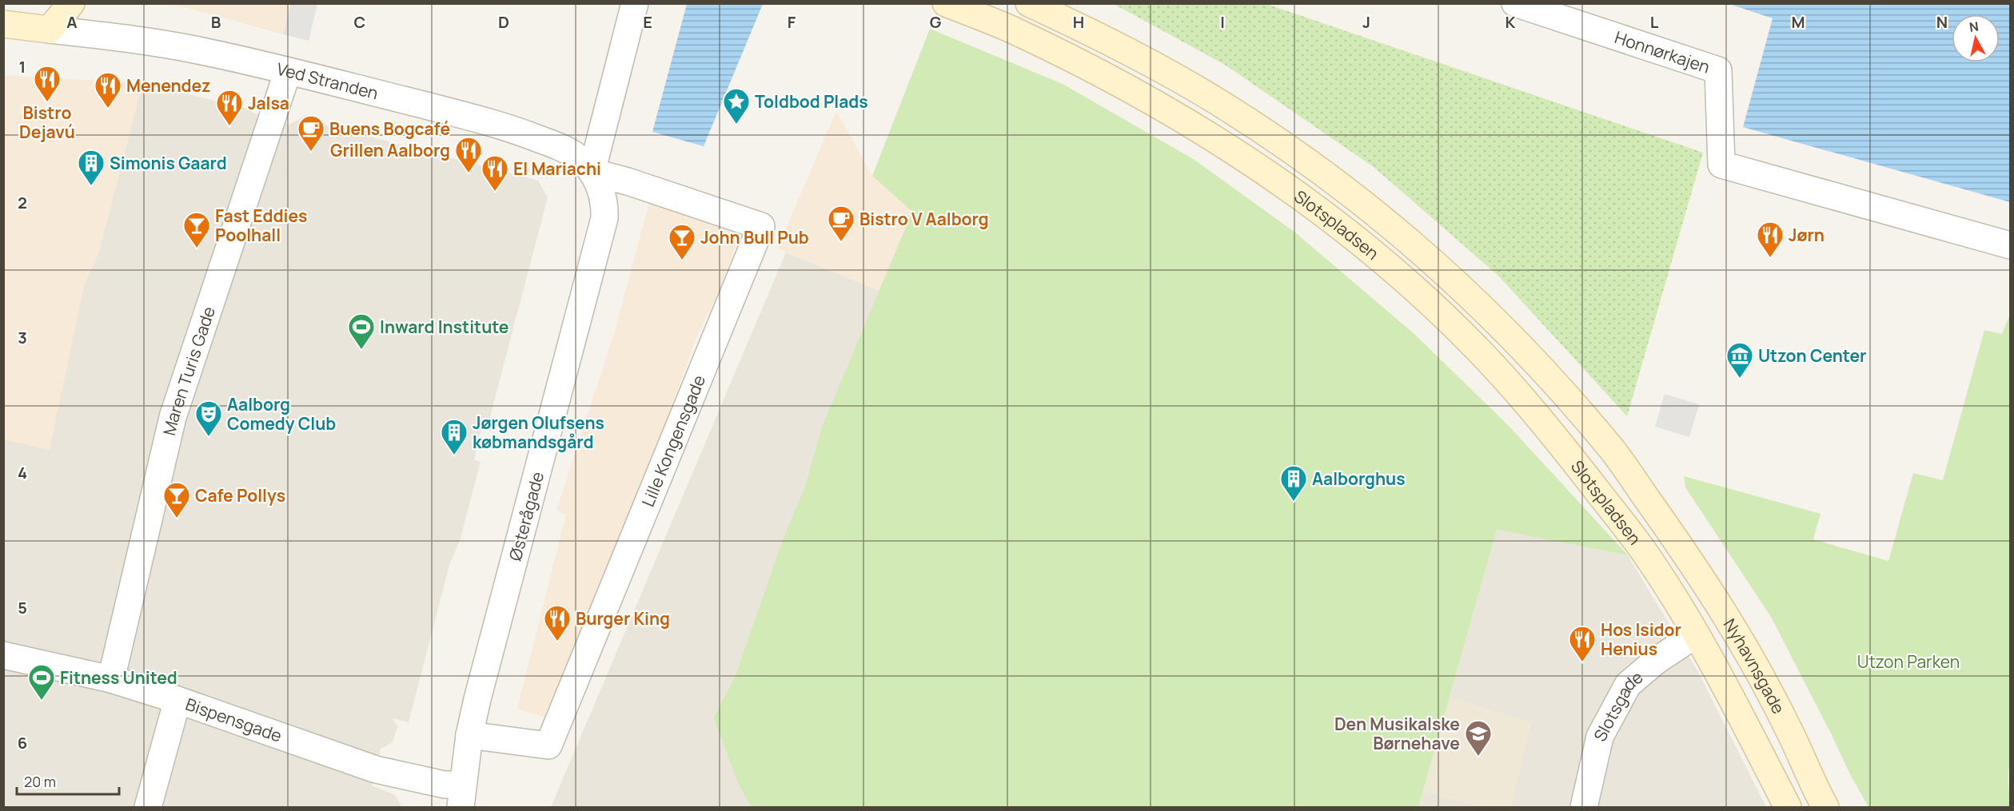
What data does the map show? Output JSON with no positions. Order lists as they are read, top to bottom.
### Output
{
  "streets": {
    "main road": ["Ved Stranden", "Slotspladsen", "Nyhavnsgade"],
    "street": [
      "Honnørkajen",
      "Maren Turis Gade",
      "Lille Kongensgade",
      "Østerågade",
      "Slotsgade",
      "Bispensgade"
    ]
  },
  "crossings": [
    ["Ved Stranden", "Maren Turis Gade"],
    ["Ved Stranden", "Lille Kongensgade"],
    ["Ved Stranden", "Østerågade"],
    ["Slotspladsen", "Nyhavnsgade"],
    ["Maren Turis Gade", "Bispensgade"],
    ["Lille Kongensgade", "Østerågade"],
    ["Østerågade", "Bispensgade"],
    ["Nyhavnsgade", "Slotsgade"]
  ],
  "parks": ["Utzon Parken"],
  "places": {
    "restaurant": [
      "Bistro Dejavú",
      "Menendez",
      "Jalsa",
      "Grillen Aalborg",
      "El Mariachi",
      "Jørn",
      "Burger King",
      "Hos Isidor Henius"
    ],
    "place": ["Toldbod Plads"],
    "cafe": ["Buens Bogcafé", "Bistro V Aalborg"],
    "building": ["Simonis Gaard", "Jørgen Olufsens købmandsgård", "Aalborghus"],
    "bar": ["Fast Eddies Poolhall", "John Bull Pub", "Cafe Pollys"],
    "sports": ["Inward Institute", "Fitness United"],
    "museum": ["Utzon Center"],
    "theatre": ["Aalborg Comedy Club"],
    "school or university": ["Den Musikalske Børnehave"]
  },
  "scale_bar": "20 m",
  "north": "top",
  "grid": {
    "columns": [
      "A",
      "B",
      "C",
      "D",
      "E",
      "F",
      "G",
      "H",
      "I",
      "J",
      "K",
      "L",
      "M",
      "N"
    ],
    "rows": [
      "1",
      "2",
      "3",
      "4",
      "5",
      "6"
    ]
  }
}
